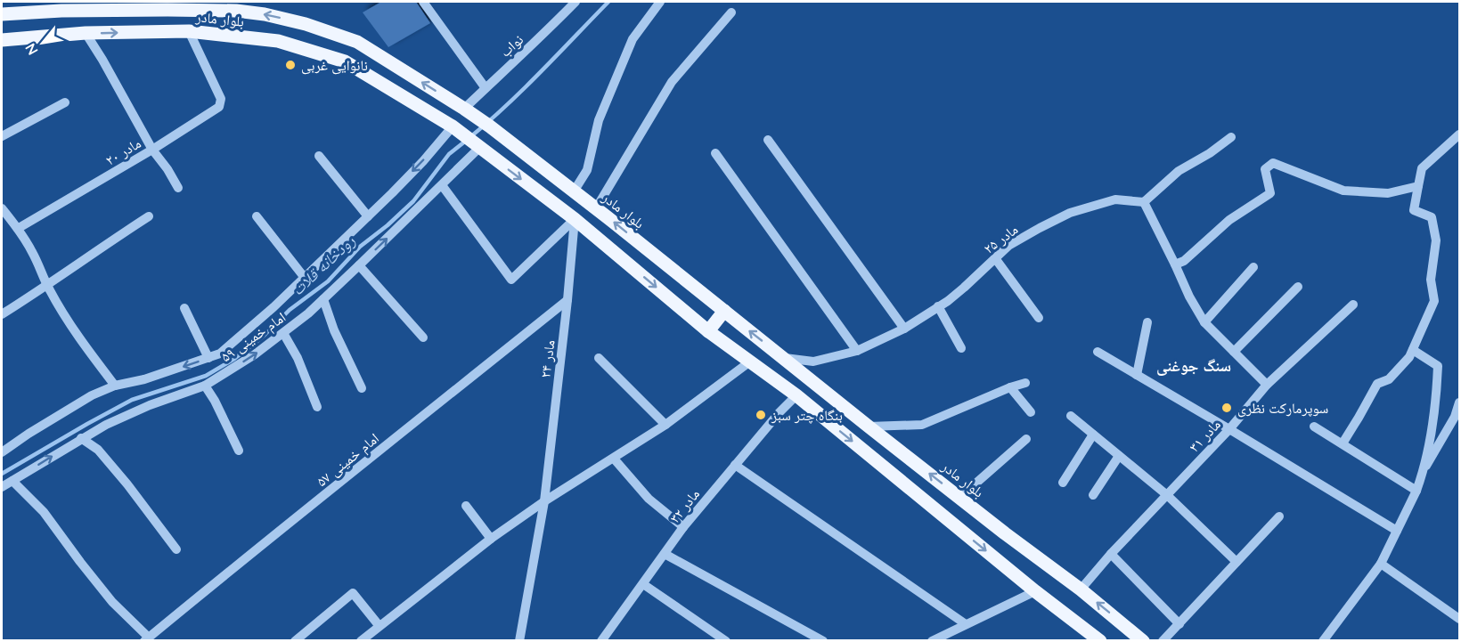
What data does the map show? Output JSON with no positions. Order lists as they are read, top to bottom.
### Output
{
  "streets": {
    "main road": ["بلوار مادر"],
    "street": [
      "نواب",
      "مادر ۲۰",
      "مادر ۲۵",
      "امام خمینی ۵۹",
      "مادر ۲۴",
      "مادر ۳۱",
      "امام خمینی ۵۷",
      "مادر ۳۲"
    ]
  },
  "crossings": [
    ["بلوار مادر", "نواب"],
    ["بلوار مادر", "مادر ۲۰"],
    ["بلوار مادر", "مادر ۲۵"],
    ["بلوار مادر", "امام خمینی ۵۹"],
    ["بلوار مادر", "مادر ۲۴"],
    ["بلوار مادر", "مادر ۳۱"],
    ["بلوار مادر", "مادر ۳۲"],
    ["مادر ۲۴", "امام خمینی ۵۷"]
  ],
  "districts": ["سنگ جوغنی"],
  "water": ["رودخانه قلات"],
  "places": ["نانوایی غربی", "سوپرمارکت نظری", "بنگاه چتر سبز"],
  "north": "bottom left"
}
